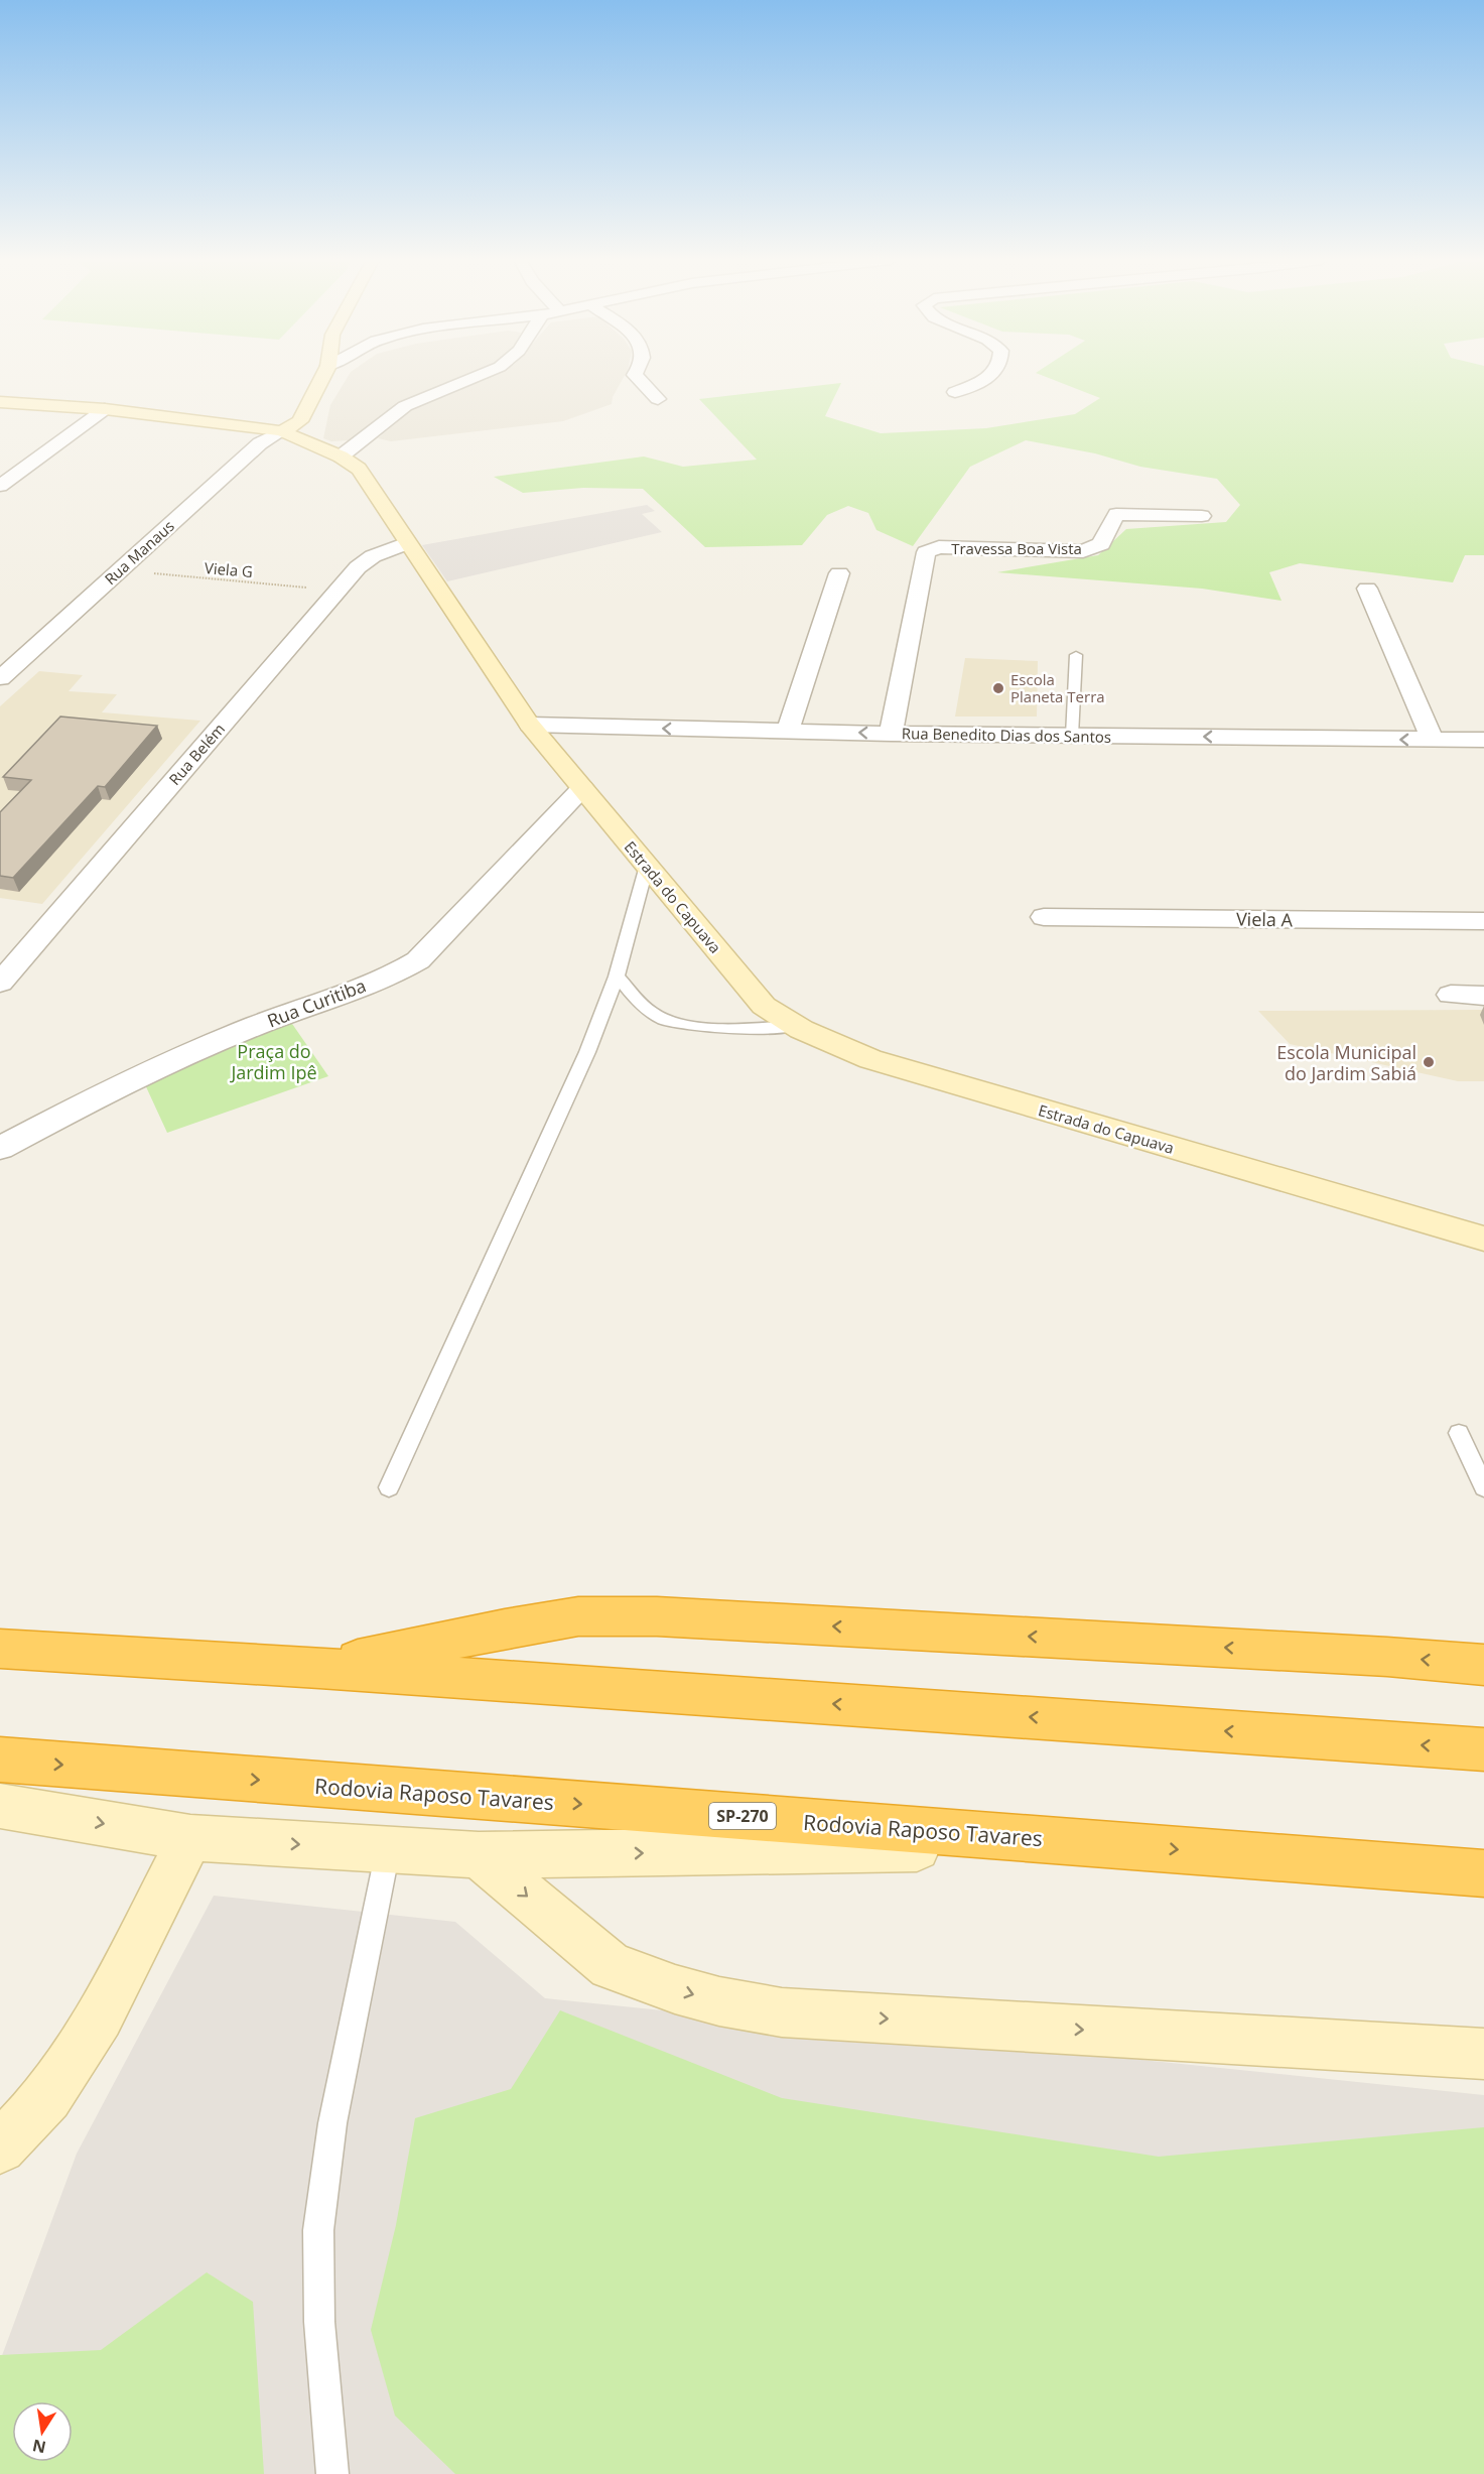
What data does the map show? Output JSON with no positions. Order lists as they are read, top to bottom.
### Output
{
  "streets": {
    "highway": ["Rodovia Raposo Tavares", "SP-270"],
    "street": [
      "Travessa Boa Vista",
      "Rua Manaus",
      "Rua Benedito Dias dos Santos",
      "Rua Belém",
      "Estrada do Capuava",
      "Viela A",
      "Rua Curitiba"
    ],
    "path": ["Viela G"]
  },
  "crossings": [
    ["Travessa Boa Vista", "Rua Benedito Dias dos Santos"],
    ["Rua Manaus", "Viela G"],
    ["Rua Manaus", "Estrada do Capuava"],
    ["Viela G", "Rua Belém"],
    ["Rua Benedito Dias dos Santos", "Estrada do Capuava"],
    ["Rua Belém", "Estrada do Capuava"],
    ["Estrada do Capuava", "Rua Curitiba"]
  ],
  "one_way": ["Rua Benedito Dias dos Santos"],
  "parks": ["Praça do Jardim Ipê"],
  "places": ["Escola Planeta Terra", "Escola Municipal do Jardim Sabiá"],
  "north": "bottom"
}
